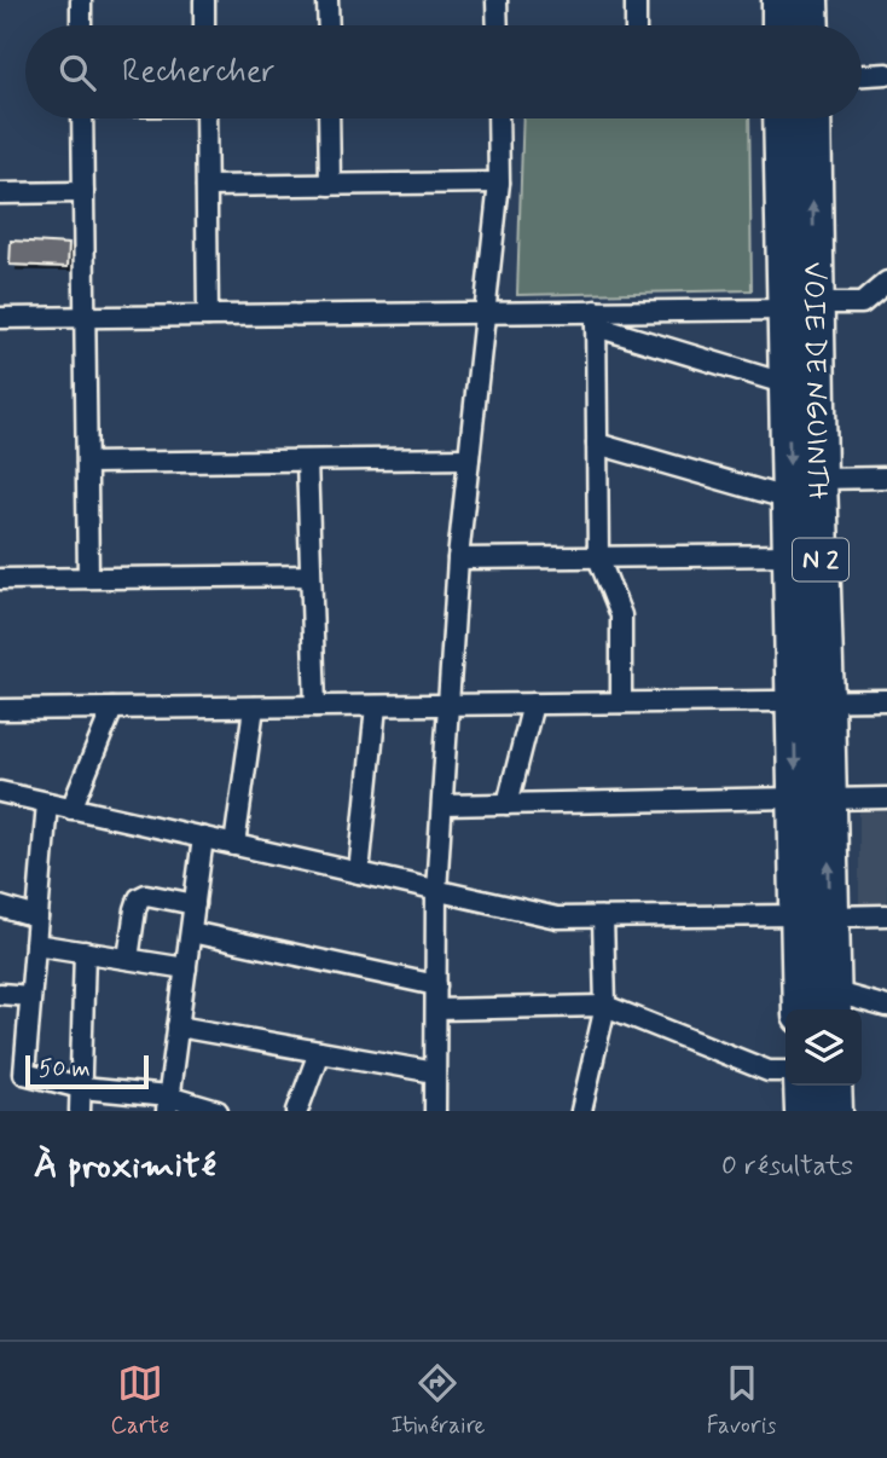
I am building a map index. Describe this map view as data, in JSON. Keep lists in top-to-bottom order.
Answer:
{
  "streets": {
    "highway": ["VOIE DE NGUINTH", "N 2"]
  },
  "scale_bar": "50 m",
  "page": {
    "search": "Rechercher",
    "scale": "50 m",
    "heading": ["À proximité", "0 résultats"],
    "nav": ["Carte", "Itinéraire", "Favoris"]
  }
}
